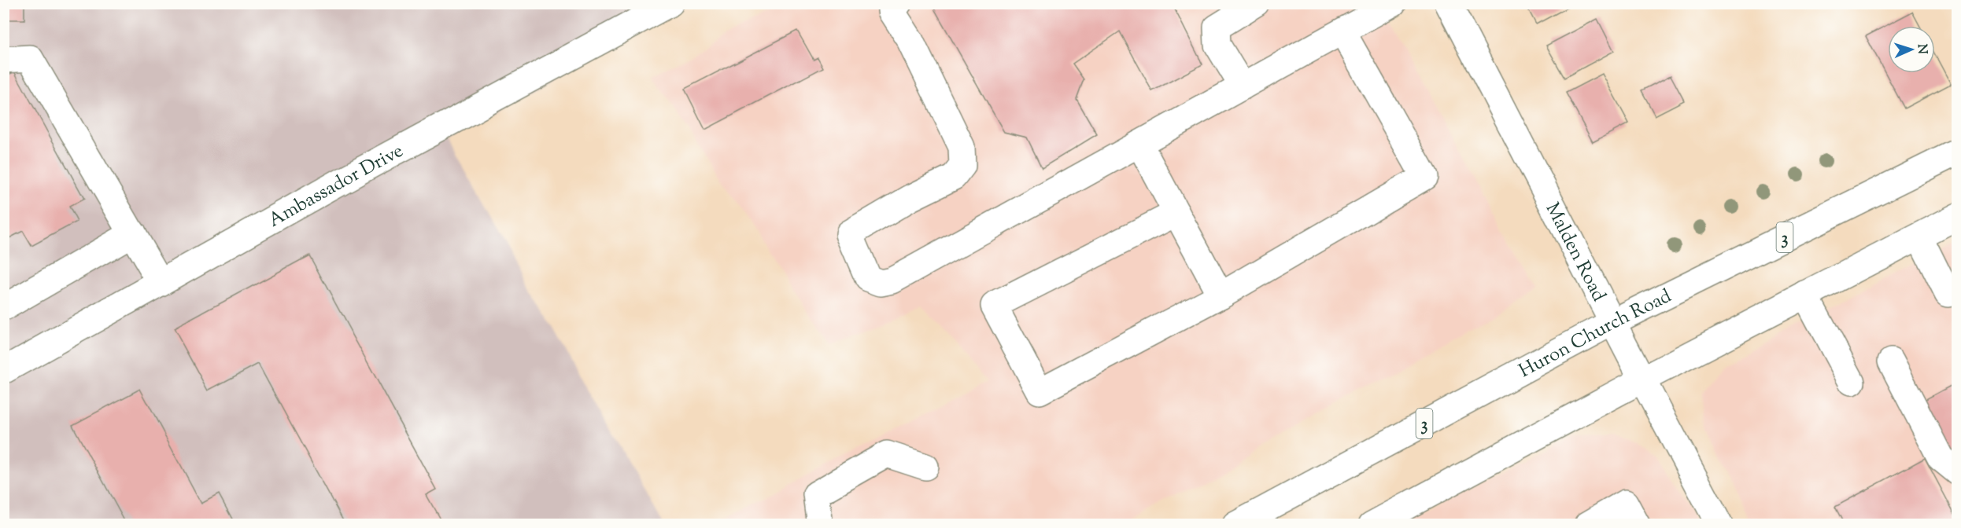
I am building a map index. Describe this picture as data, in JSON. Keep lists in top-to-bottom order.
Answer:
{
  "streets": {
    "main road": [
      "Ambassador Drive",
      "3",
      "Malden Road",
      "Huron Church Road"
    ]
  },
  "crossings": [
    ["Malden Road", "Huron Church Road"]
  ],
  "north": "right"
}
